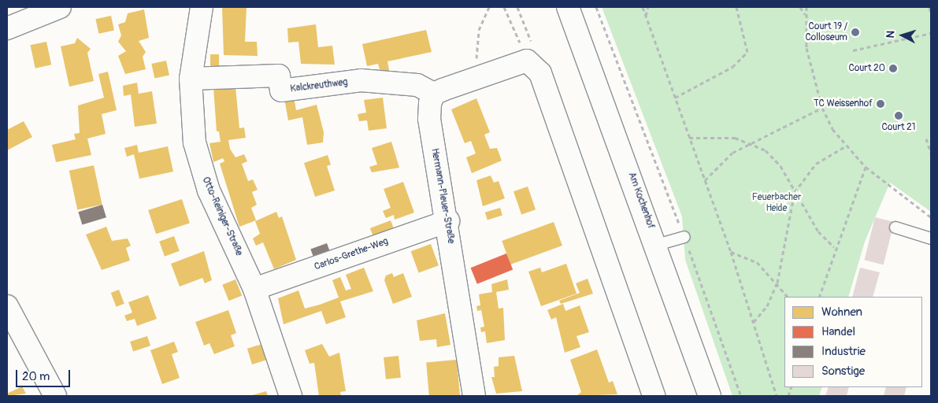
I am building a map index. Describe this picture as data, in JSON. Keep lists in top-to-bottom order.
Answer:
{
  "streets": {
    "street": [
      "Kalckreuthweg",
      "Hermann-Pleuer-Straße",
      "Am Kochenhof",
      "Otto-Reiniger-Straße",
      "Carlos-Grethe-Weg"
    ]
  },
  "crossings": [
    ["Kalckreuthweg", "Hermann-Pleuer-Straße"],
    ["Kalckreuthweg", "Otto-Reiniger-Straße"],
    ["Hermann-Pleuer-Straße", "Carlos-Grethe-Weg"],
    ["Otto-Reiniger-Straße", "Carlos-Grethe-Weg"]
  ],
  "parks": ["Feuerbacher Heide"],
  "places": [
    "Court 19 / Colloseum",
    "Court 20",
    "TC Weissenhof",
    "Court 21"
  ],
  "legend": [
    "Wohnen",
    "Handel",
    "Industrie",
    "Sonstige"
  ],
  "scale_bar": "20 m",
  "north": "left"
}
